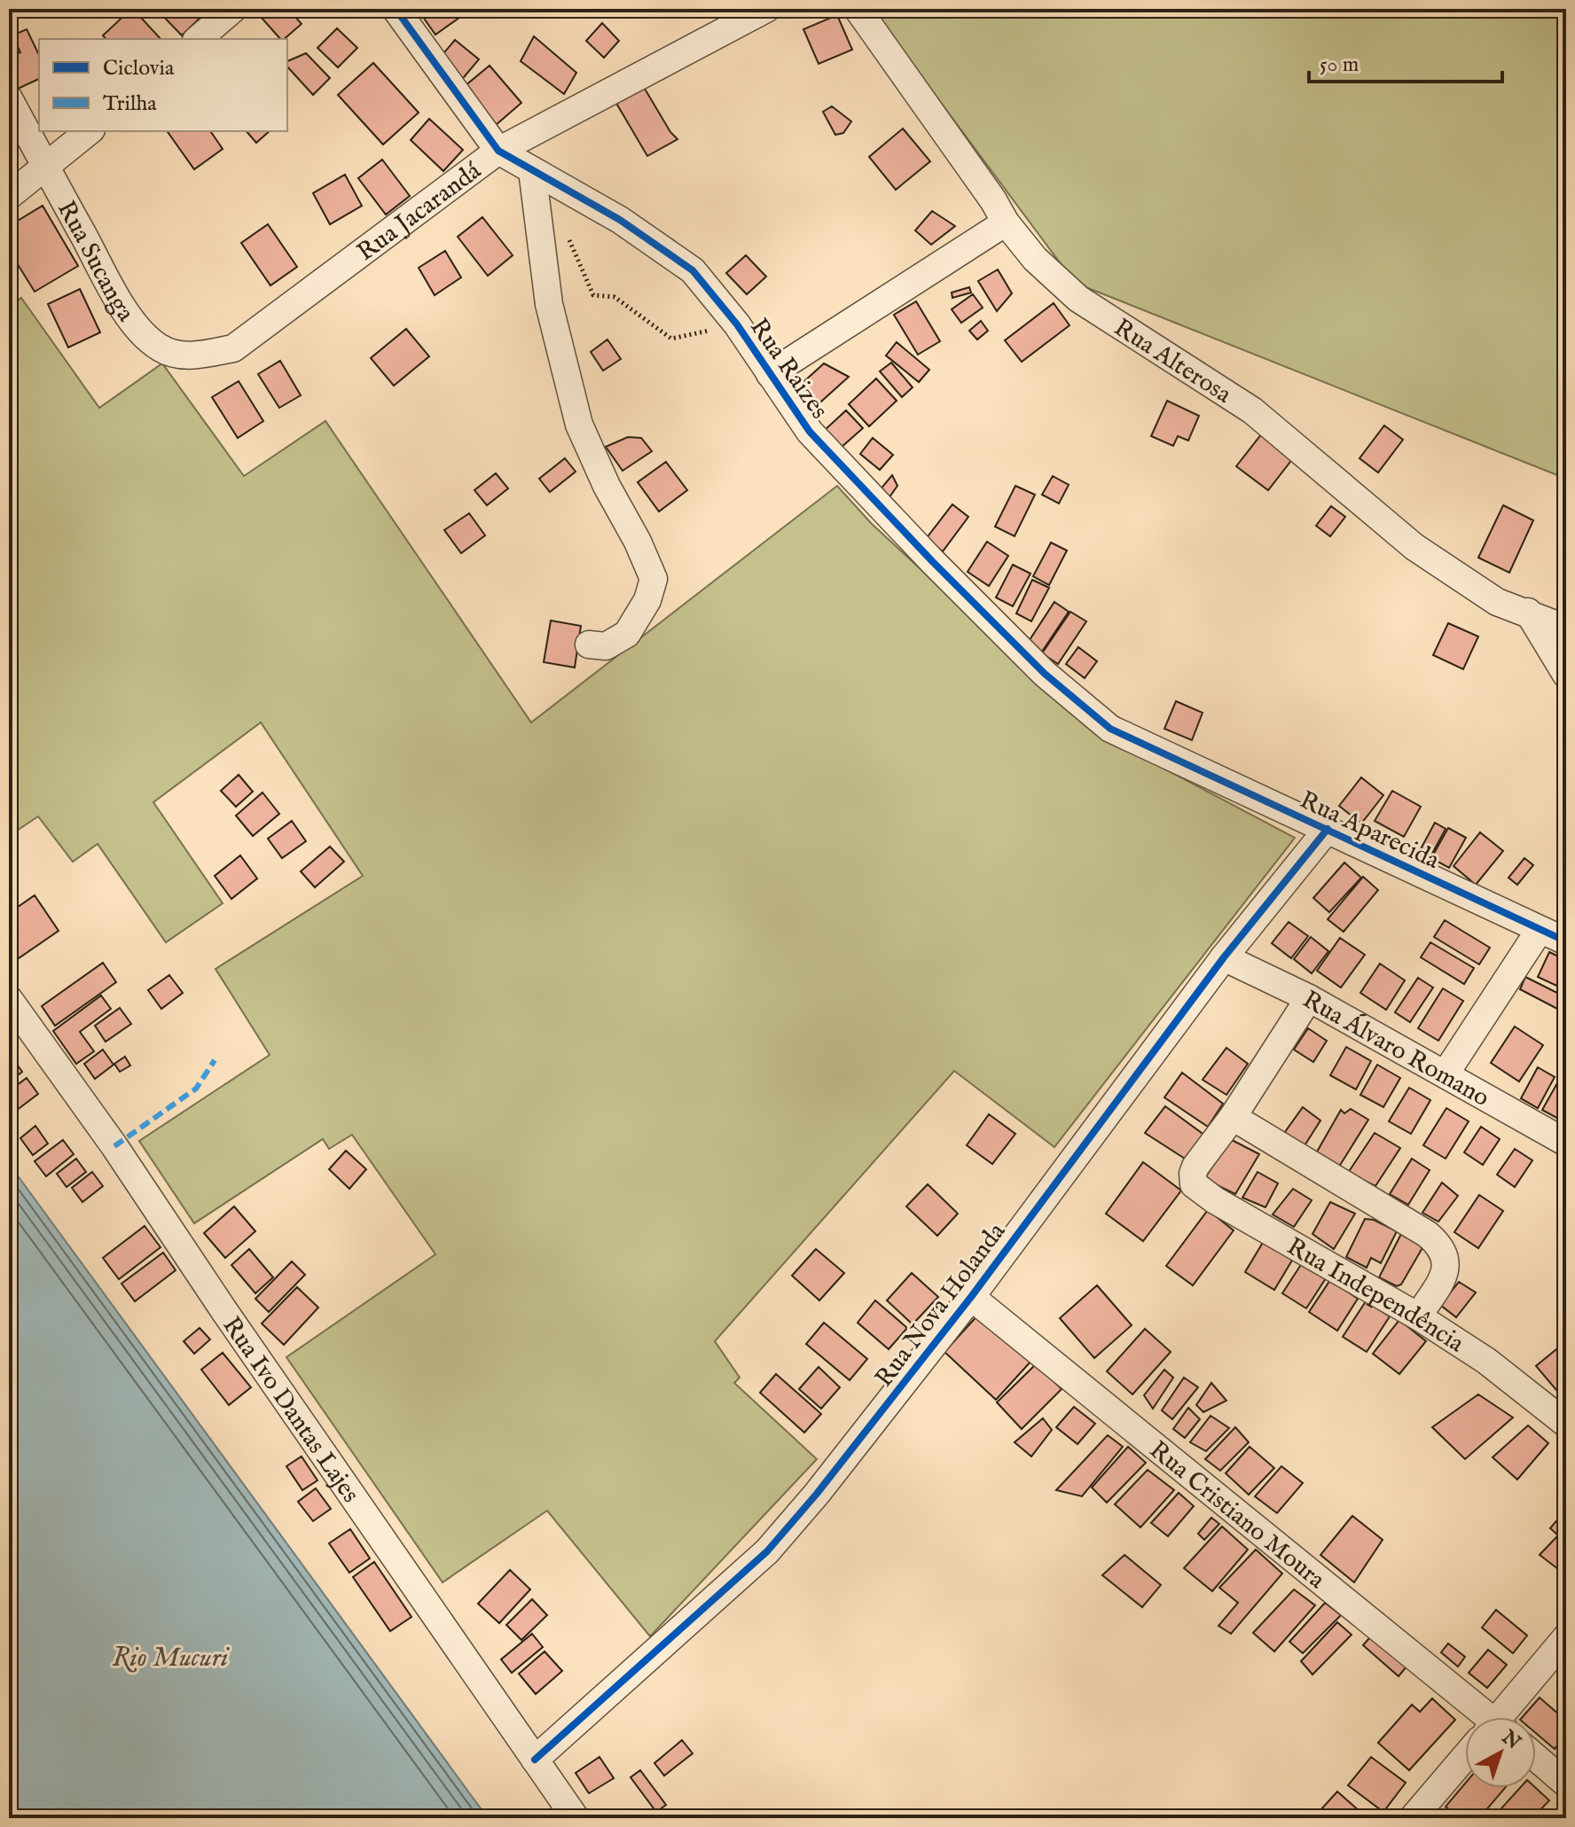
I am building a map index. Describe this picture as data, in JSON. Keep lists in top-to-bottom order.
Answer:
{
  "streets": {
    "street": [
      "Rua Jacarandá",
      "Rua Sucanga",
      "Rua Alterosa",
      "Rua Raizes",
      "Rua Aparecida",
      "Rua Álvaro Romano",
      "Rua Independência",
      "Rua Nova Holanda",
      "Rua Ivo Dantas Lajes",
      "Rua Cristiano Moura"
    ]
  },
  "crossings": [
    ["Rua Jacarandá", "Rua Sucanga"],
    ["Rua Jacarandá", "Rua Raizes"],
    ["Rua Raizes", "Rua Aparecida"],
    ["Rua Aparecida", "Rua Nova Holanda"],
    ["Rua Álvaro Romano", "Rua Nova Holanda"],
    ["Rua Nova Holanda", "Rua Ivo Dantas Lajes"],
    ["Rua Nova Holanda", "Rua Cristiano Moura"]
  ],
  "water": ["Rio Mucuri"],
  "legend": ["Ciclovia", "Trilha"],
  "scale_bar": "50 m",
  "north": "top right"
}
